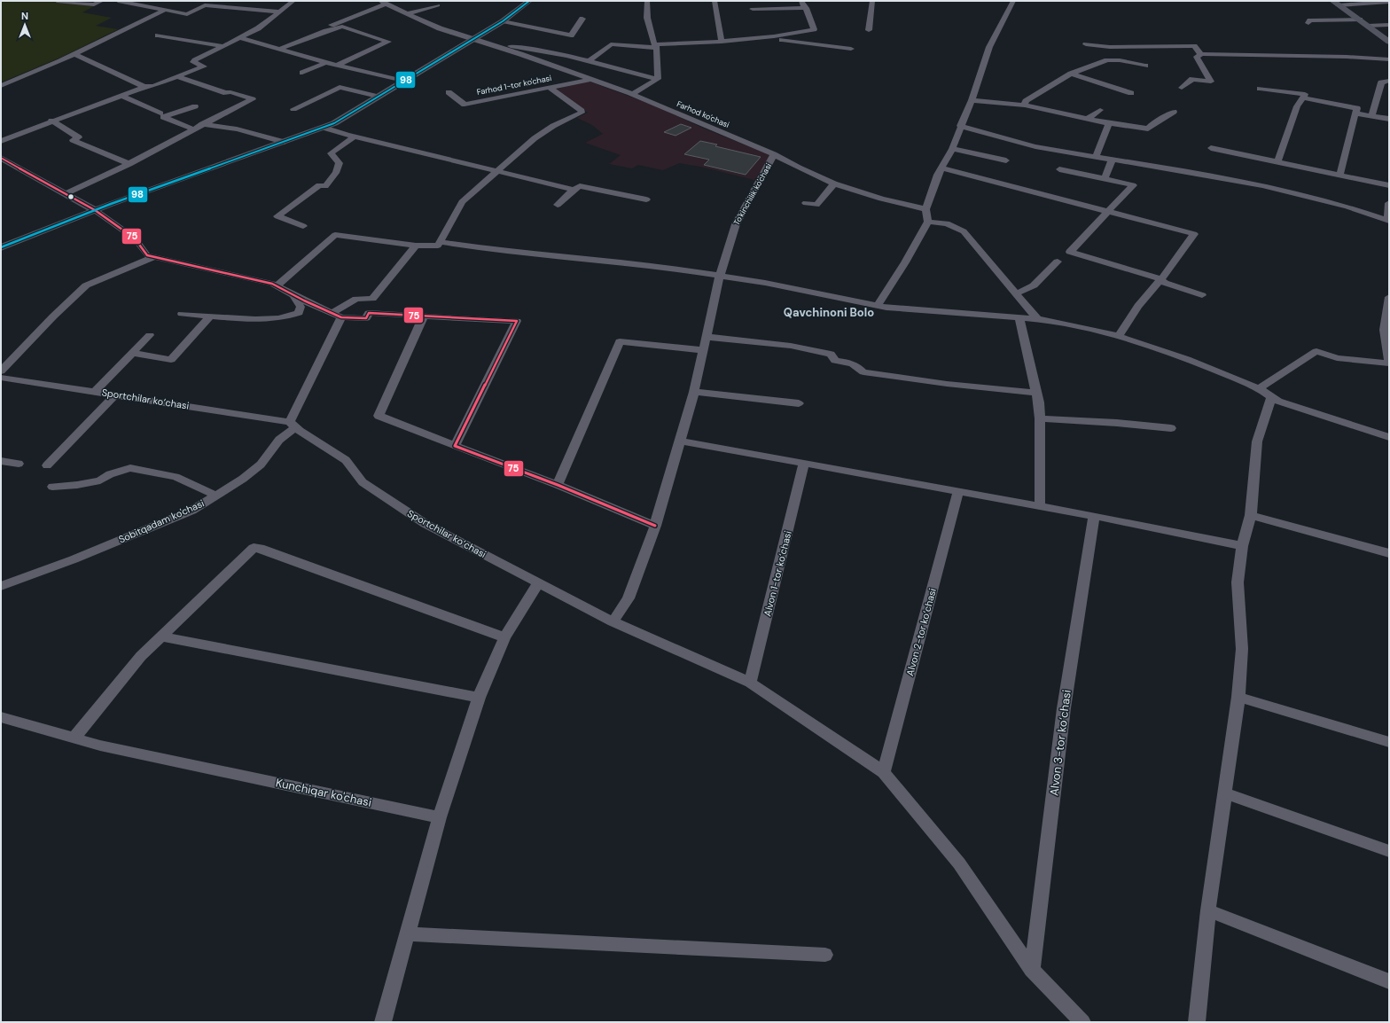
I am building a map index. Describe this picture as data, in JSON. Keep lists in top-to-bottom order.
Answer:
{
  "streets": {
    "street": [
      "Farhod 1-tor ko'chasi",
      "Farhod ko'chasi",
      "To'kinchilik ko'chasi",
      "Sportchilar ko‘chasi",
      "Sobitqadam ko'chasi",
      "Alvon 1-tor ko‘chasi",
      "Alvon 2-tor ko‘chasi",
      "Alvon 3-tor ko‘chasi",
      "Kunchiqar ko'chasi"
    ]
  },
  "crossings": [
    ["Farhod 1-tor ko'chasi", "Farhod ko'chasi"],
    ["Farhod ko'chasi", "To'kinchilik ko'chasi"],
    ["To'kinchilik ko'chasi", "Sportchilar ko‘chasi"],
    ["Sportchilar ko‘chasi", "Sobitqadam ko'chasi"],
    ["Sportchilar ko‘chasi", "Alvon 1-tor ko‘chasi"],
    ["Sportchilar ko‘chasi", "Alvon 2-tor ko‘chasi"],
    ["Sportchilar ko‘chasi", "Alvon 3-tor ko‘chasi"]
  ],
  "districts": ["Qavchinoni Bolo"],
  "lines": ["transit line 98", "transit line 75"],
  "north": "top"
}
